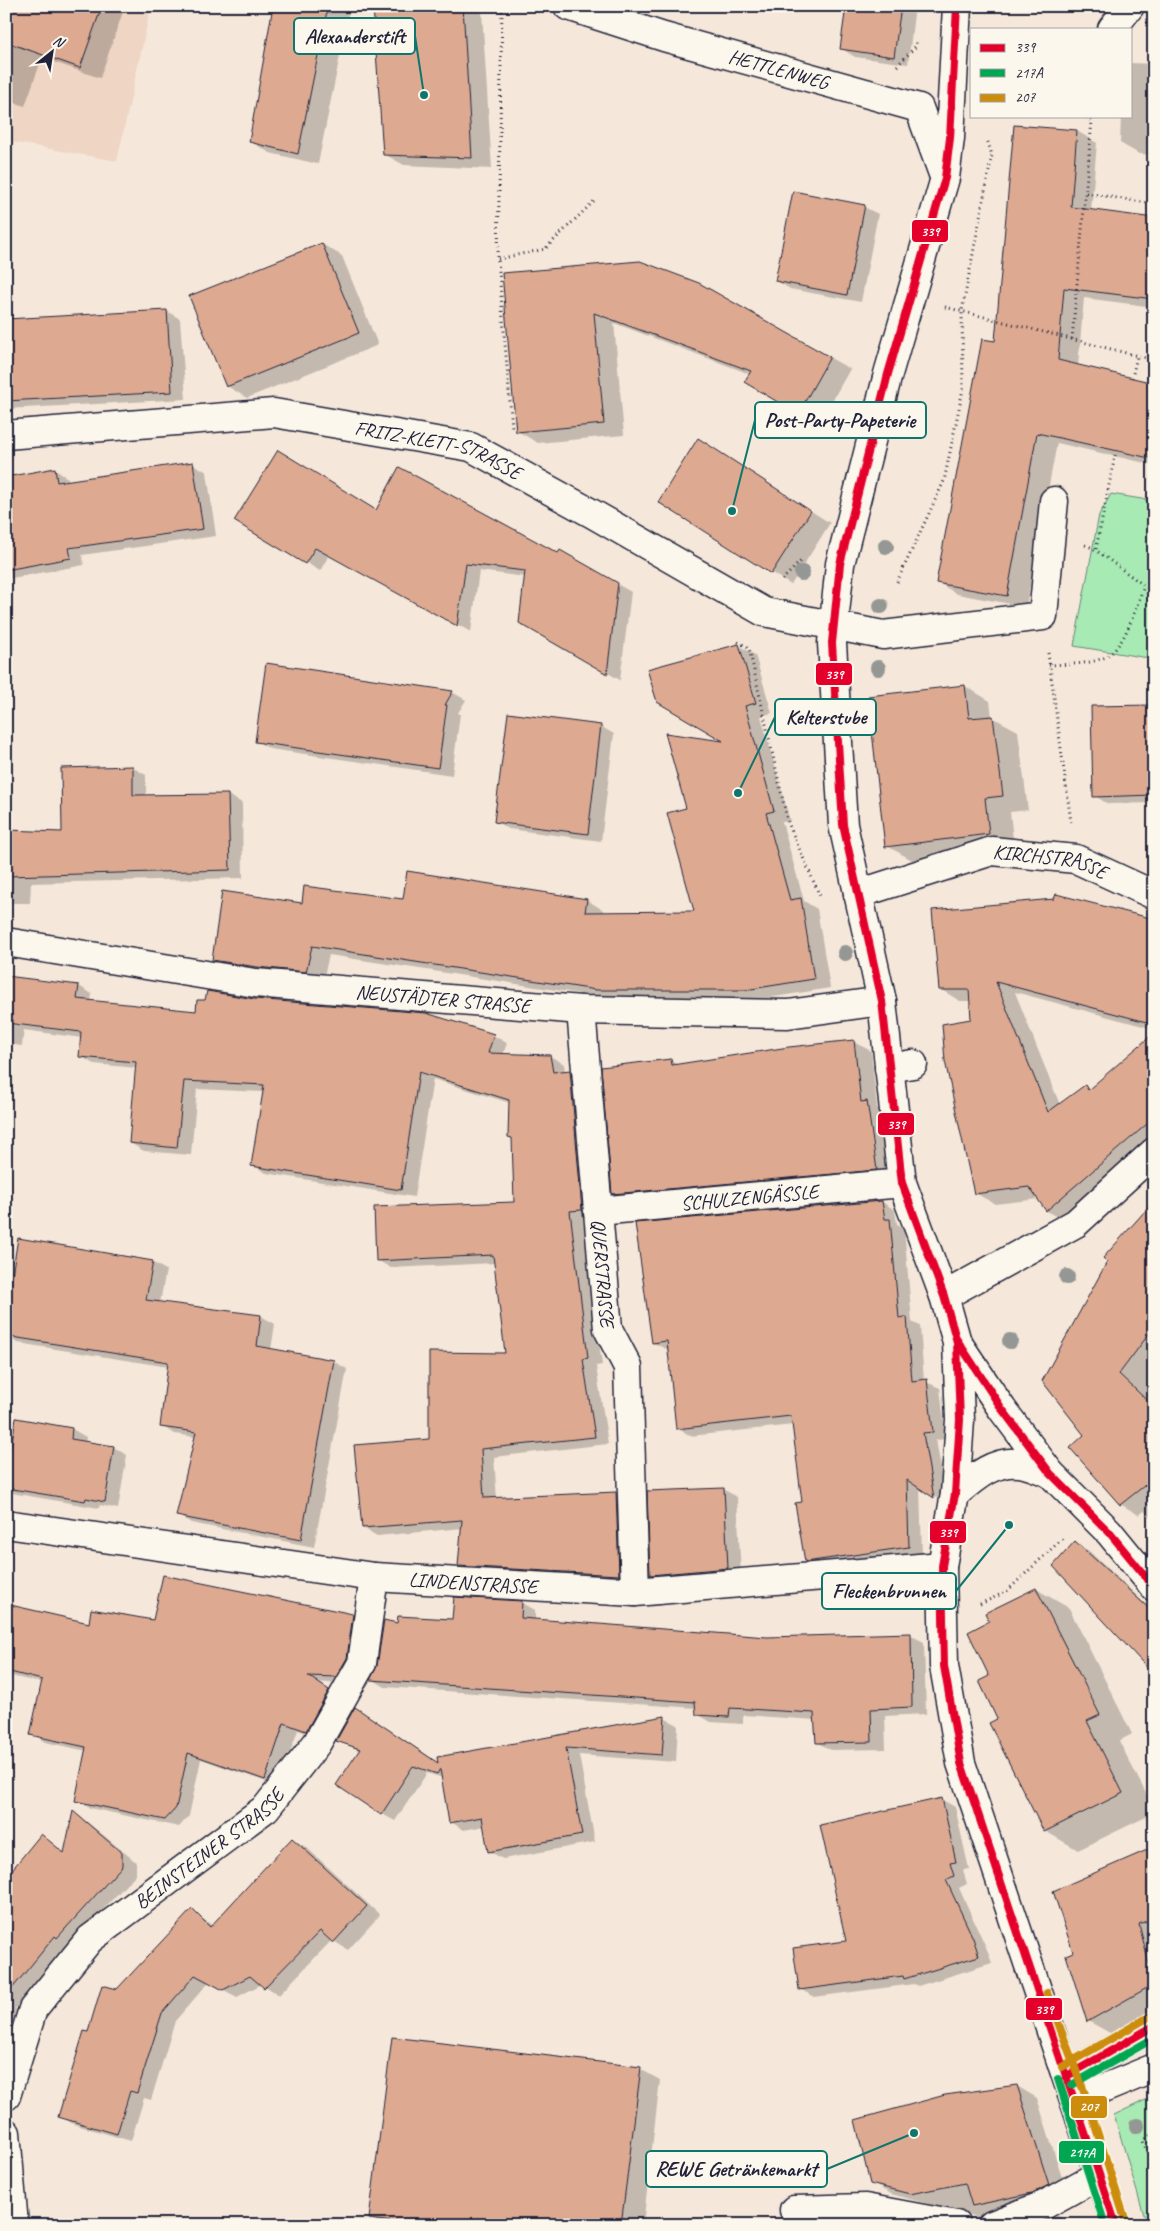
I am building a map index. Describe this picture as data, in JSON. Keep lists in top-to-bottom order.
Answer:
{
  "streets": {
    "street": [
      "HETTLENWEG",
      "FRITZ-KLETT-STRASSE",
      "KIRCHSTRASSE",
      "NEUSTÄDTER STRASSE",
      "SCHULZENGÄSSLE",
      "QUERSTRASSE",
      "LINDENSTRASSE",
      "BEINSTEINER STRASSE"
    ]
  },
  "crossings": [
    ["NEUSTÄDTER STRASSE", "QUERSTRASSE"],
    ["SCHULZENGÄSSLE", "QUERSTRASSE"],
    ["QUERSTRASSE", "LINDENSTRASSE"],
    ["LINDENSTRASSE", "BEINSTEINER STRASSE"]
  ],
  "places": [
    "Alexanderstift",
    "Post-Party-Papeterie",
    "Kelterstube",
    "Fleckenbrunnen",
    "REWE Getränkemarkt"
  ],
  "lines": ["transit line 339", "transit line 207", "transit line 217A"],
  "legend": ["339", "217A", "207"],
  "north": "top right"
}
